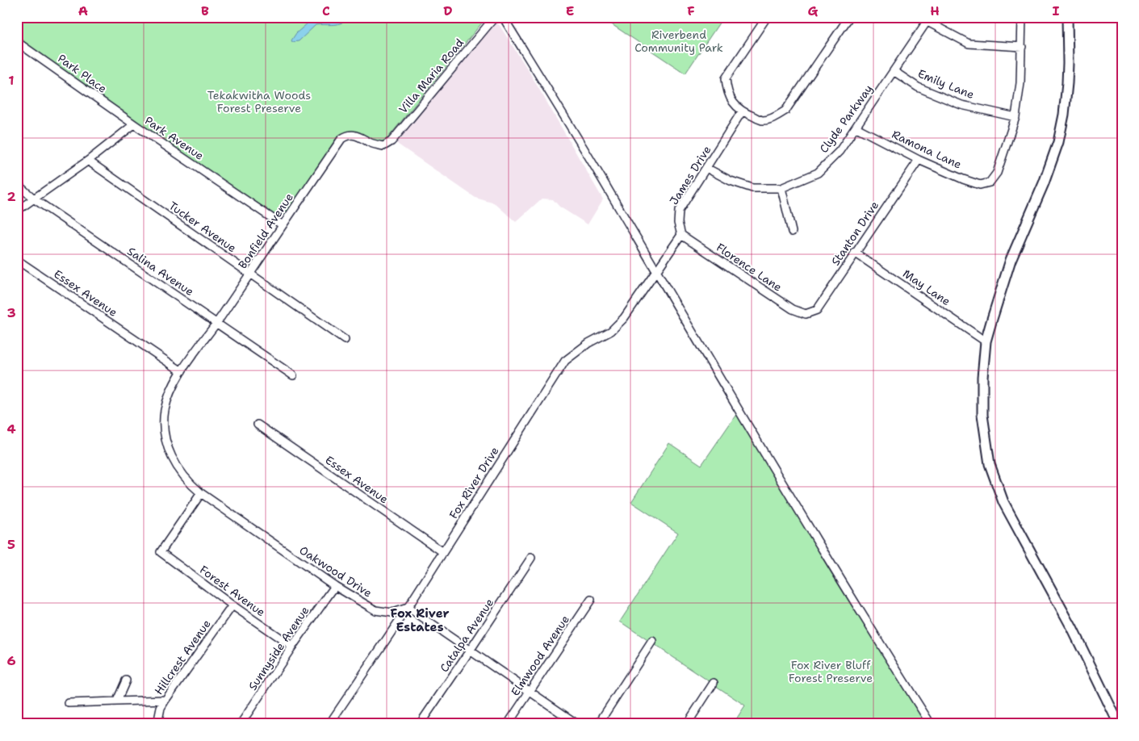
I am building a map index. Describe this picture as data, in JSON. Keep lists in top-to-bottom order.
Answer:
{
  "streets": {
    "street": [
      "Park Place",
      "Villa Maria Road",
      "Emily Lane",
      "Clyde Parkway",
      "Park Avenue",
      "Ramona Lane",
      "James Drive",
      "Tucker Avenue",
      "Bonfield Avenue",
      "Stanton Drive",
      "Florence Lane",
      "Salina Avenue",
      "May Lane",
      "Essex Avenue",
      "Fox River Drive",
      "Oakwood Drive",
      "Forest Avenue",
      "Catalpa Avenue",
      "Sunnyside Avenue",
      "Elmwood Avenue",
      "Hillcrest Avenue"
    ]
  },
  "crossings": [
    ["Park Place", "Park Avenue"],
    ["Villa Maria Road", "Bonfield Avenue"],
    ["Emily Lane", "Clyde Parkway"],
    ["Emily Lane", "Ramona Lane"],
    ["Clyde Parkway", "Ramona Lane"],
    ["Clyde Parkway", "James Drive"],
    ["Park Avenue", "Tucker Avenue"],
    ["Park Avenue", "Bonfield Avenue"],
    ["Park Avenue", "Salina Avenue"],
    ["Ramona Lane", "Stanton Drive"],
    ["James Drive", "Florence Lane"],
    ["Tucker Avenue", "Bonfield Avenue"],
    ["Bonfield Avenue", "Salina Avenue"],
    ["Bonfield Avenue", "Essex Avenue"],
    ["Bonfield Avenue", "Oakwood Drive"],
    ["Stanton Drive", "Florence Lane"],
    ["Stanton Drive", "May Lane"],
    ["Essex Avenue", "Fox River Drive"],
    ["Essex Avenue", "Oakwood Drive"],
    ["Fox River Drive", "Oakwood Drive"],
    ["Oakwood Drive", "Forest Avenue"],
    ["Oakwood Drive", "Sunnyside Avenue"],
    ["Forest Avenue", "Sunnyside Avenue"],
    ["Forest Avenue", "Hillcrest Avenue"]
  ],
  "districts": ["Fox River Estates"],
  "parks": ["Riverbend Community Park", "Tekakwitha Woods Forest Preserve", "Fox River Bluff Forest Preserve"],
  "grid": {
    "columns": [
      "A",
      "B",
      "C",
      "D",
      "E",
      "F",
      "G",
      "H",
      "I"
    ],
    "rows": [
      "1",
      "2",
      "3",
      "4",
      "5",
      "6"
    ]
  }
}
